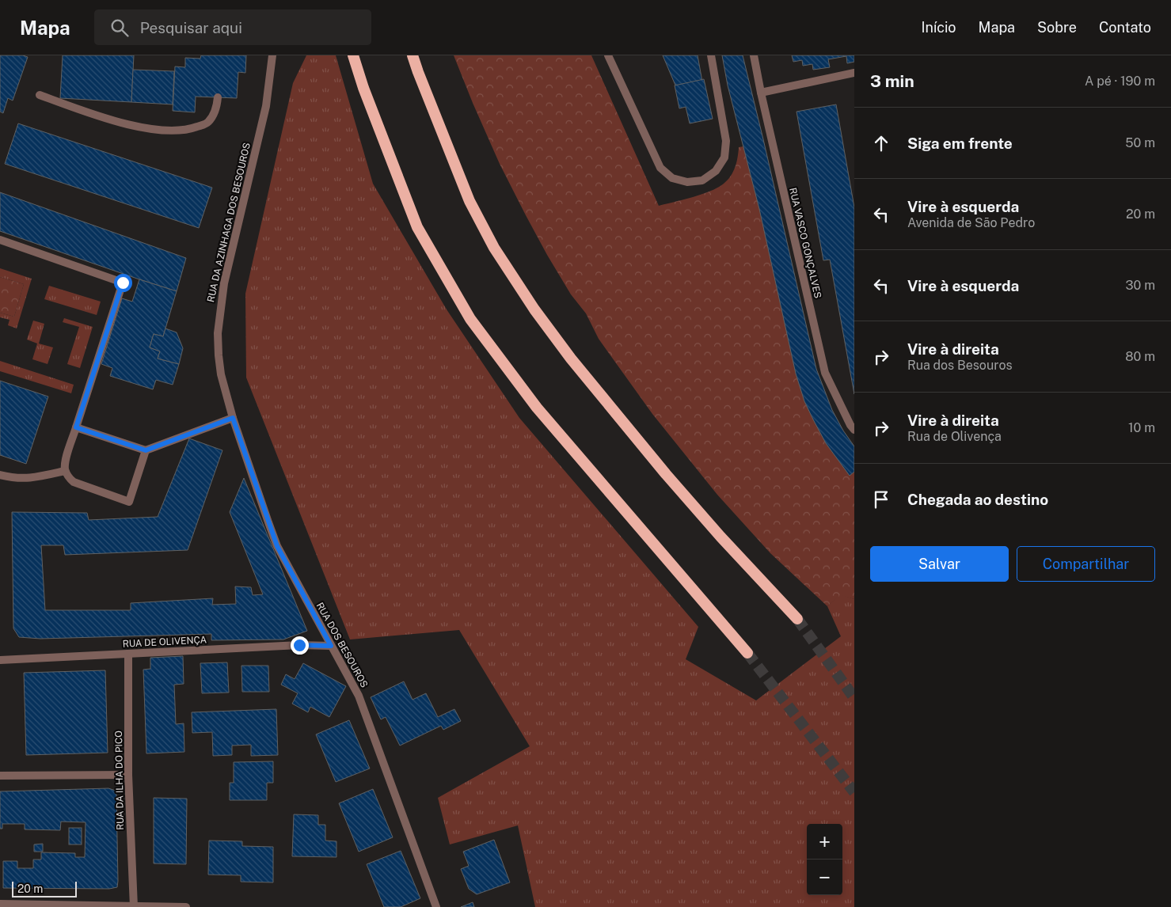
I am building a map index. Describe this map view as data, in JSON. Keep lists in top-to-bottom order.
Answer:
{
  "streets": {
    "street": [
      "RUA DA AZINHAGA DOS BESOUROS",
      "RUA VASCO GONÇALVES",
      "RUA DE OLIVENÇA",
      "RUA DOS BESOUROS",
      "RUA DA ILHA DO PICO"
    ]
  },
  "crossings": [
    ["RUA DA AZINHAGA DOS BESOUROS", "RUA DOS BESOUROS"],
    ["RUA DE OLIVENÇA", "RUA DOS BESOUROS"],
    ["RUA DE OLIVENÇA", "RUA DA ILHA DO PICO"]
  ],
  "scale_bar": "20 m",
  "page": {
    "header": "Mapa",
    "search": "Pesquisar aqui",
    "nav": [
      "Início",
      "Mapa",
      "Sobre",
      "Contato"
    ],
    "heading": ["3 min", "A pé · 190 m"],
    "list": [
      ["Siga em frente", "50 m"],
      ["Vire à esquerda", "Avenida de São Pedro", "20 m"],
      ["Vire à esquerda", "30 m"],
      ["Vire à direita", "Rua dos Besouros", "80 m"],
      ["Vire à direita", "Rua de Olivença", "10 m"],
      "Chegada ao destino"
    ],
    "buttons": ["Salvar", "Compartilhar"],
    "map_buttons": ["+", "−"],
    "scale": "20 m"
  }
}
